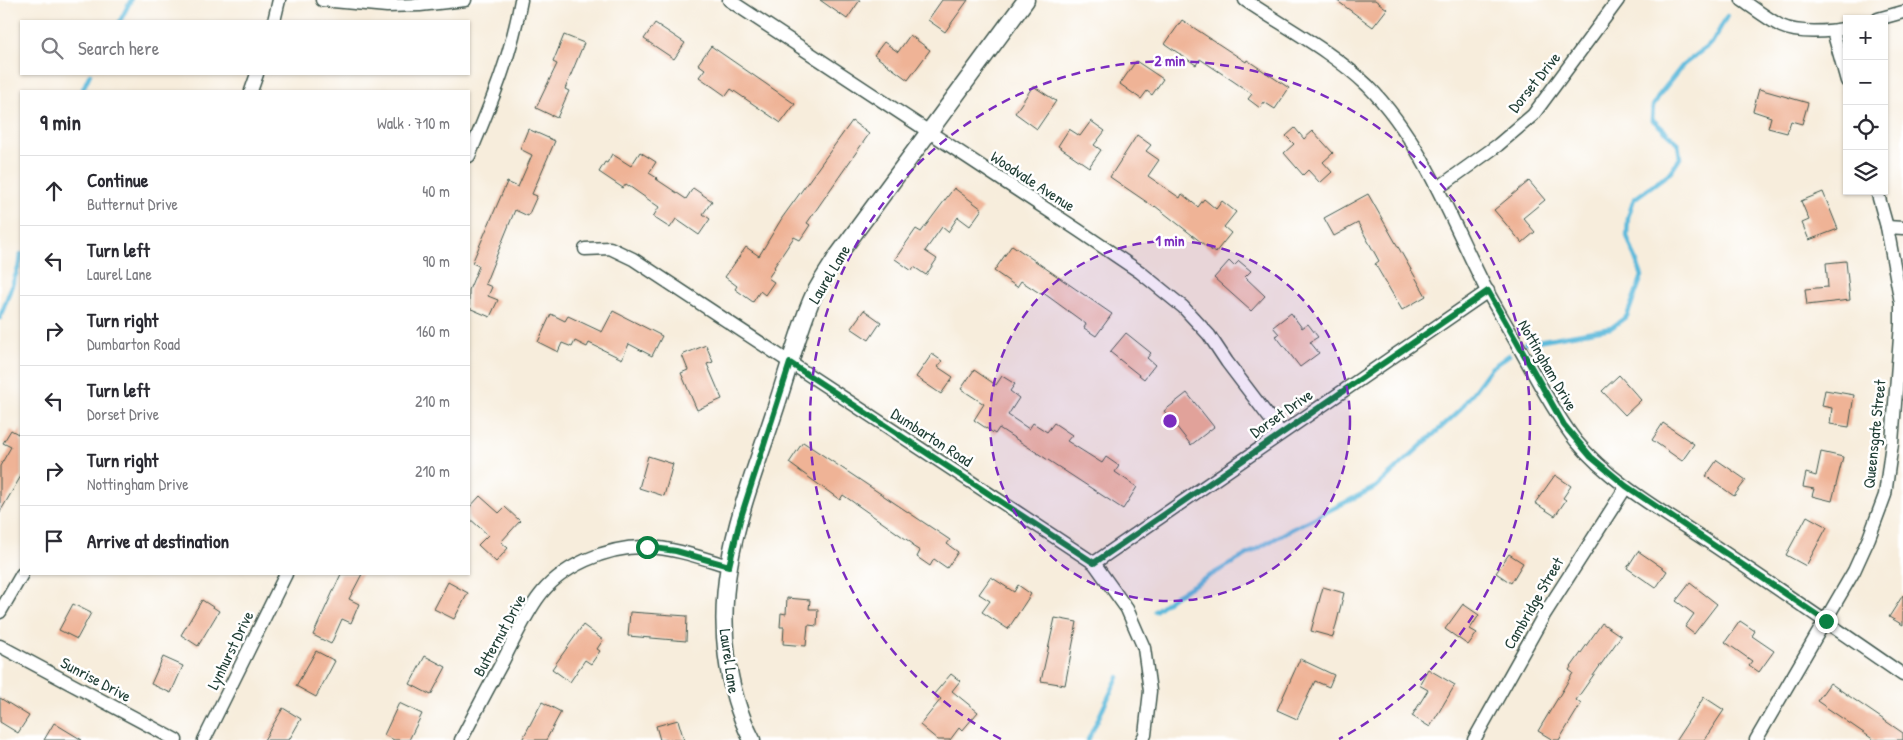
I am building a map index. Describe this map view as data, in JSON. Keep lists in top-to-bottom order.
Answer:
{
  "streets": {
    "street": [
      "Dorset Drive",
      "Woodvale Avenue",
      "Laurel Lane",
      "Nottingham Drive",
      "Queensgate Street",
      "Dumbarton Road",
      "Cambridge Street",
      "Butternut Drive",
      "Lynhurst Drive",
      "Sunrise Drive"
    ]
  },
  "crossings": [
    ["Dorset Drive", "Woodvale Avenue"],
    ["Dorset Drive", "Nottingham Drive"],
    ["Dorset Drive", "Dumbarton Road"],
    ["Woodvale Avenue", "Laurel Lane"],
    ["Laurel Lane", "Dumbarton Road"],
    ["Laurel Lane", "Butternut Drive"],
    ["Nottingham Drive", "Queensgate Street"],
    ["Nottingham Drive", "Cambridge Street"]
  ],
  "page": {
    "map_buttons": ["+", "−"],
    "search": "Search here",
    "heading": ["9 min", "Walk · 710 m"],
    "list": [
      ["Continue", "Butternut Drive", "40 m"],
      ["Turn left", "Laurel Lane", "90 m"],
      ["Turn right", "Dumbarton Road", "160 m"],
      ["Turn left", "Dorset Drive", "210 m"],
      ["Turn right", "Nottingham Drive", "210 m"],
      "Arrive at destination"
    ]
  },
  "rings": ["2 min", "1 min"]
}
